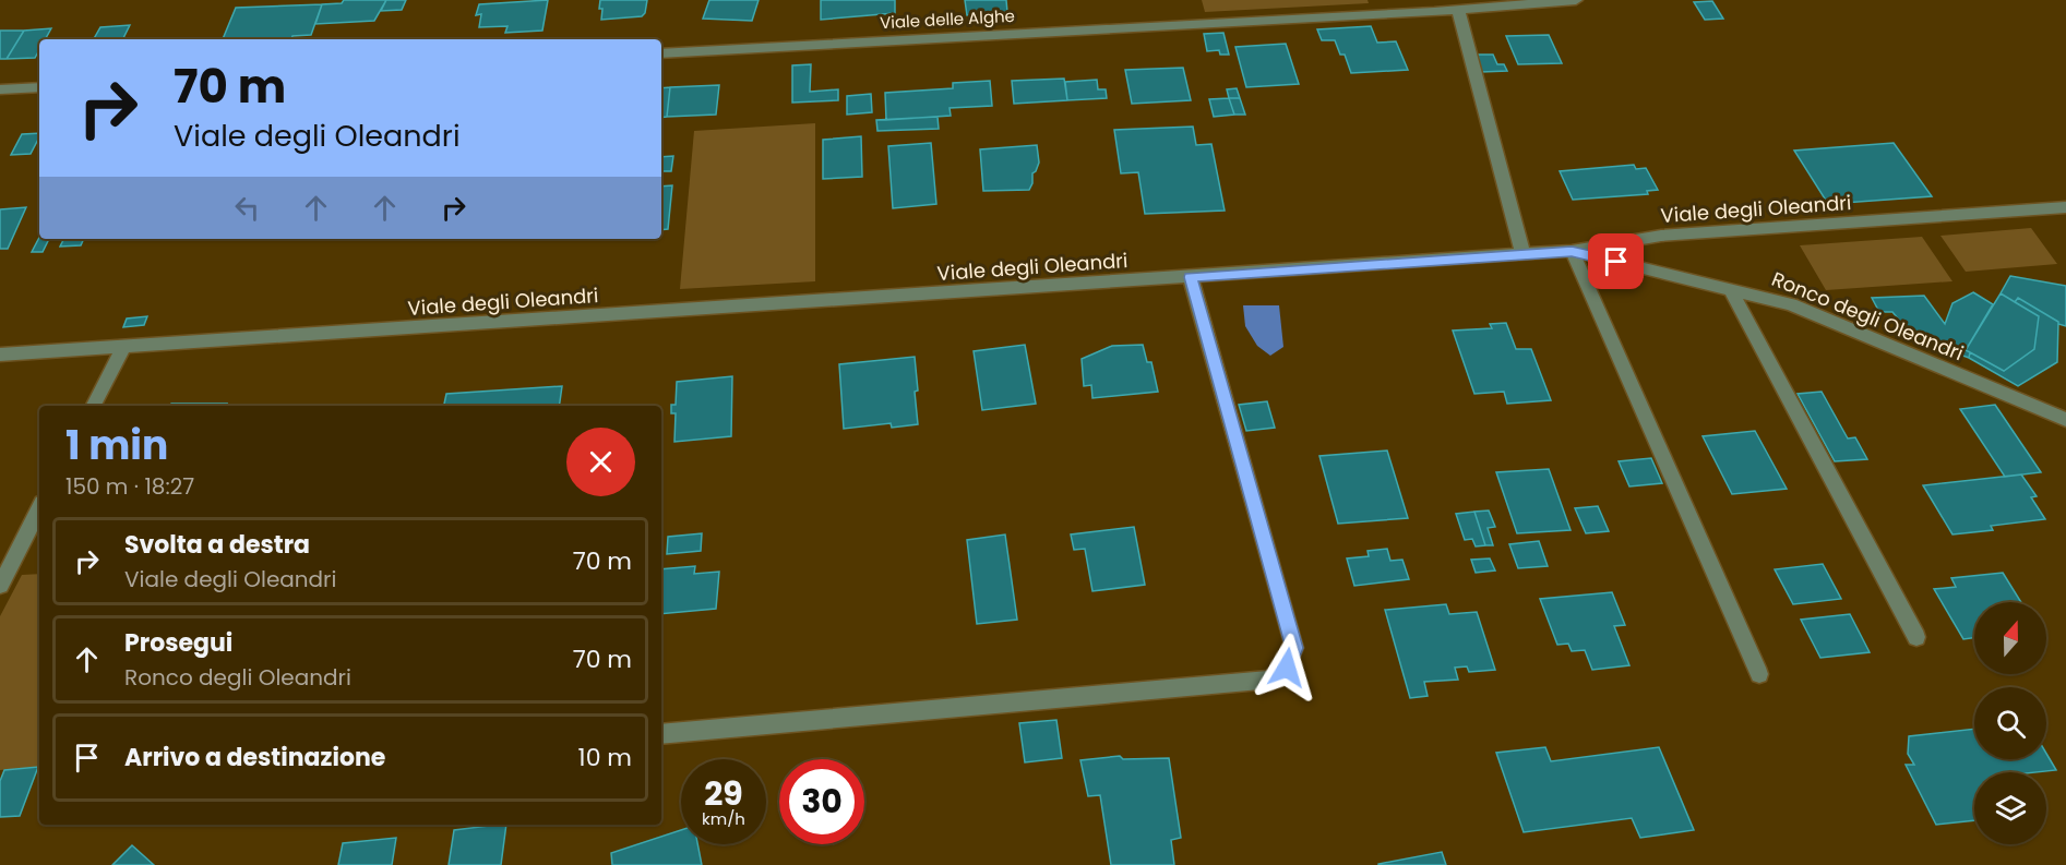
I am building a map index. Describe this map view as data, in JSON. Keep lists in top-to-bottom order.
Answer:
{
  "streets": {
    "street": ["Viale delle Alghe", "Viale degli Oleandri", "Ronco degli Oleandri"]
  },
  "crossings": [
    ["Viale degli Oleandri", "Ronco degli Oleandri"]
  ],
  "north": "top",
  "page": {
    "turn": ["70 m", "Viale degli Oleandri"],
    "heading": ["1 min", "150 m · 18:27"],
    "list": [
      {
        "name": "Svolta a destra",
        "note": "Viale degli Oleandri",
        "value": "70 m"
      },
      {
        "name": "Prosegui",
        "note": "Ronco degli Oleandri",
        "value": "70 m"
      },
      {
        "name": "Arrivo a destinazione",
        "value": "10 m"
      }
    ],
    "speed": "29 km/h",
    "limit": "30"
  }
}
